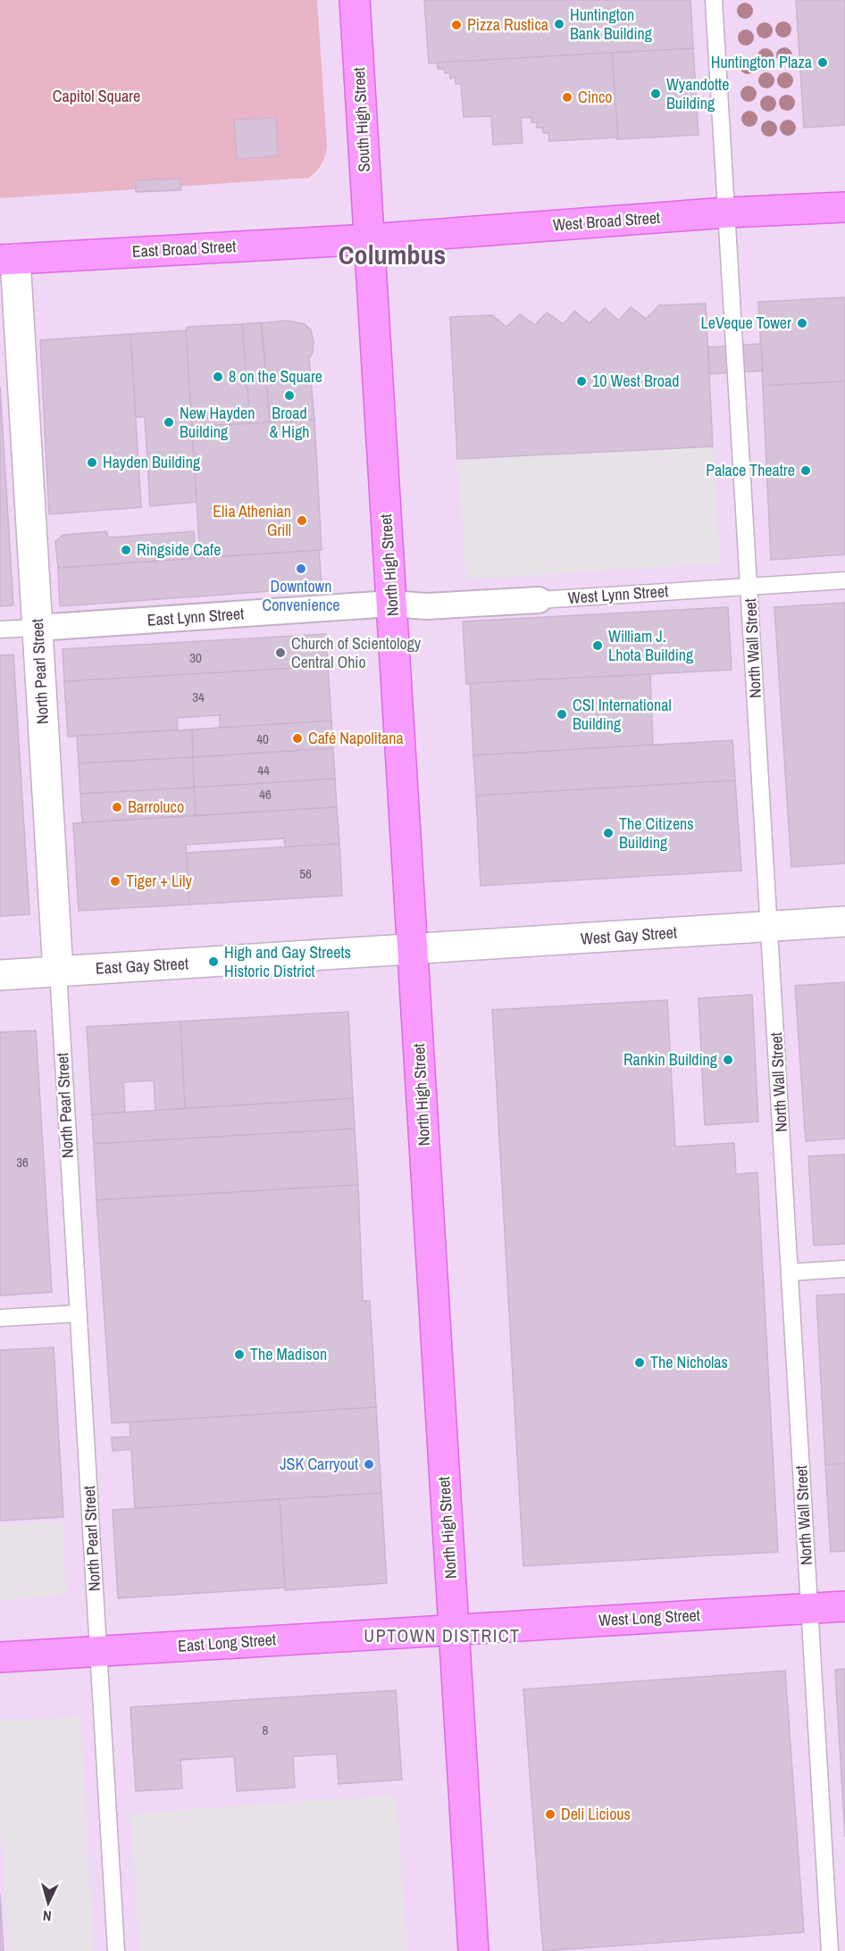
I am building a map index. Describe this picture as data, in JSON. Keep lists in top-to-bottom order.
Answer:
{
  "streets": {
    "main road": [
      "South High Street",
      "West Broad Street",
      "East Broad Street",
      "North High Street",
      "West Long Street",
      "East Long Street"
    ],
    "street": [
      "West Lynn Street",
      "East Lynn Street",
      "North Pearl Street",
      "West Gay Street",
      "East Gay Street"
    ],
    "lane": ["North Wall Street"]
  },
  "crossings": [
    ["South High Street", "West Broad Street"],
    ["South High Street", "East Broad Street"],
    ["South High Street", "North High Street"],
    ["West Broad Street", "East Broad Street"],
    ["West Broad Street", "North High Street"],
    ["West Broad Street", "North Wall Street"],
    ["East Broad Street", "North High Street"],
    ["East Broad Street", "North Pearl Street"],
    ["North High Street", "West Lynn Street"],
    ["North High Street", "East Lynn Street"],
    ["North High Street", "West Gay Street"],
    ["North High Street", "East Gay Street"],
    ["North High Street", "West Long Street"],
    ["North High Street", "East Long Street"],
    ["West Lynn Street", "East Lynn Street"],
    ["West Lynn Street", "North Wall Street"],
    ["East Lynn Street", "North Pearl Street"],
    ["North Wall Street", "West Gay Street"],
    ["North Wall Street", "West Long Street"],
    ["North Pearl Street", "East Gay Street"],
    ["North Pearl Street", "East Long Street"],
    ["West Gay Street", "East Gay Street"],
    ["West Long Street", "East Long Street"]
  ],
  "districts": ["Columbus", "UPTOWN DISTRICT"],
  "parks": ["Capitol Square"],
  "places": [
    "Huntington Bank Building",
    "Pizza Rustica",
    "Huntington Plaza",
    "Wyandotte Building",
    "Cinco",
    "LeVeque Tower",
    "8 on the Square",
    "10 West Broad",
    "Broad & High",
    "New Hayden Building",
    "Hayden Building",
    "Palace Theatre",
    "Elia Athenian Grill",
    "Ringside Cafe",
    "Downtown Convenience",
    "William J. Lhota Building",
    "Church of Scientology Central Ohio",
    "CSI International Building",
    "Café Napolitana",
    "Barroluco",
    "The Citizens Building",
    "Tiger + Lily",
    "High and Gay Streets Historic District",
    "Rankin Building",
    "The Madison",
    "The Nicholas",
    "JSK Carryout",
    "Deli Licious"
  ],
  "house_numbers": [
    "30",
    "34",
    "40",
    "44",
    "46",
    "56",
    "36",
    "8"
  ],
  "north": "bottom"
}
